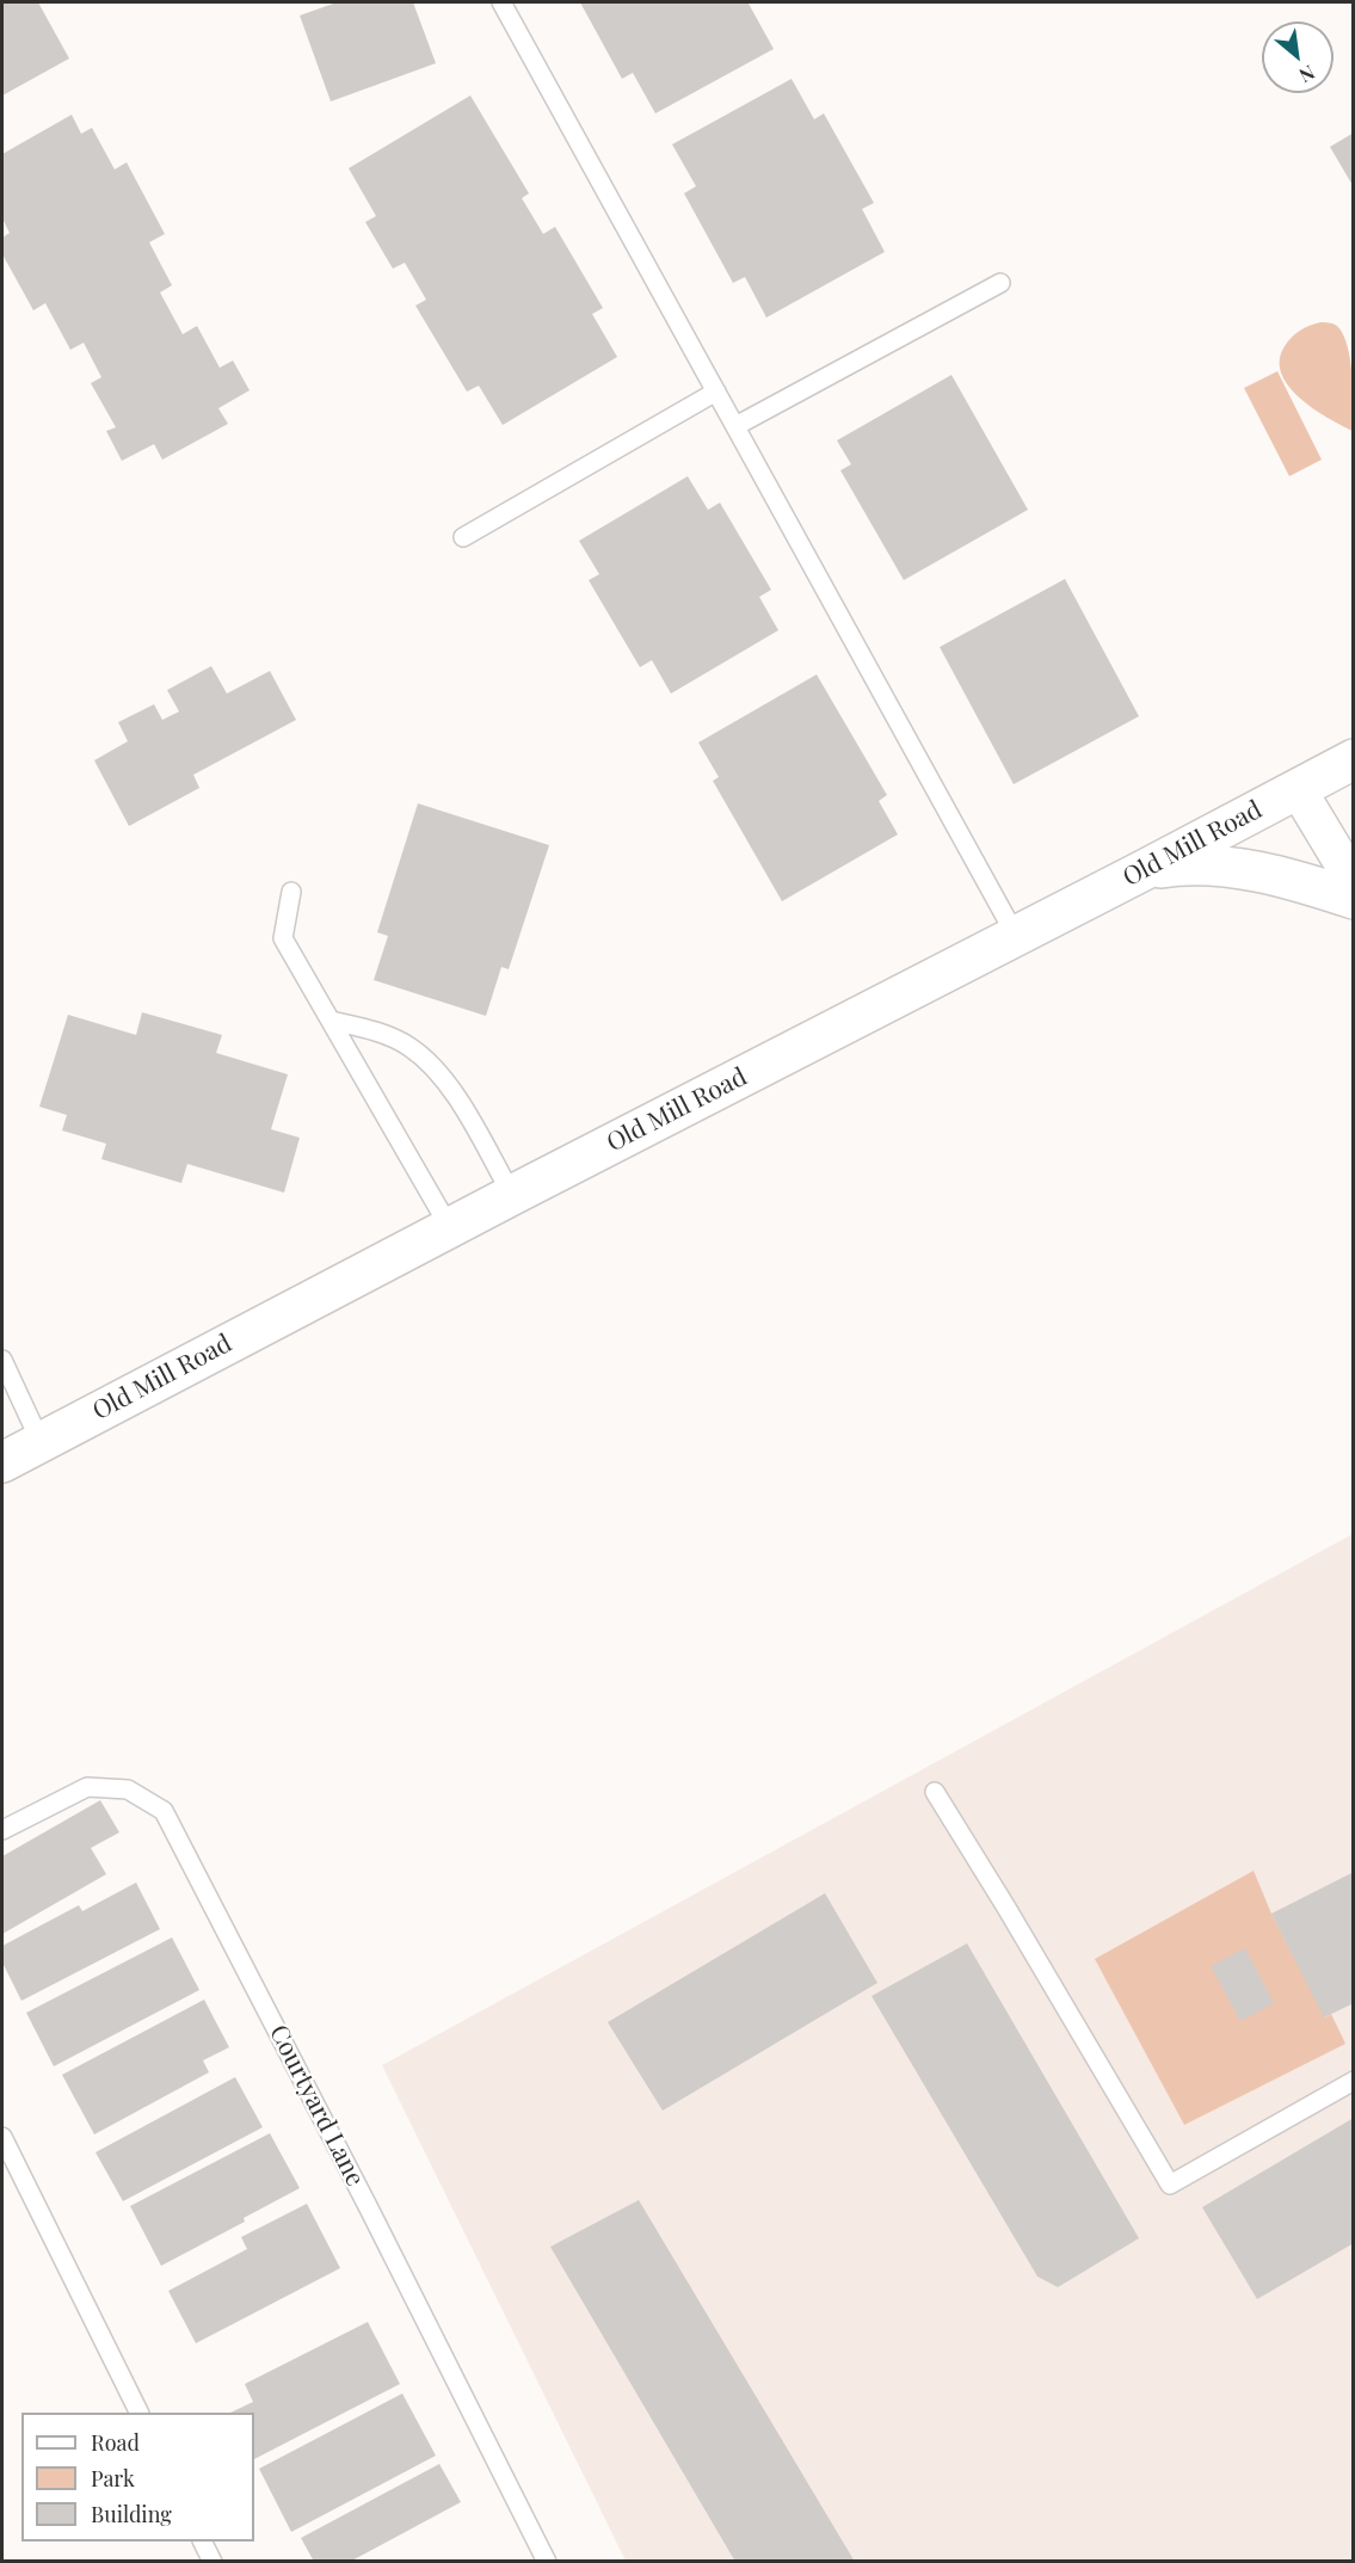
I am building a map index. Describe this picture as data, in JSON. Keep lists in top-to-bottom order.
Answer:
{
  "streets": {
    "street": ["Old Mill Road"],
    "lane": ["Courtyard Lane"]
  },
  "legend": ["Road", "Park", "Building"],
  "north": "bottom right"
}
